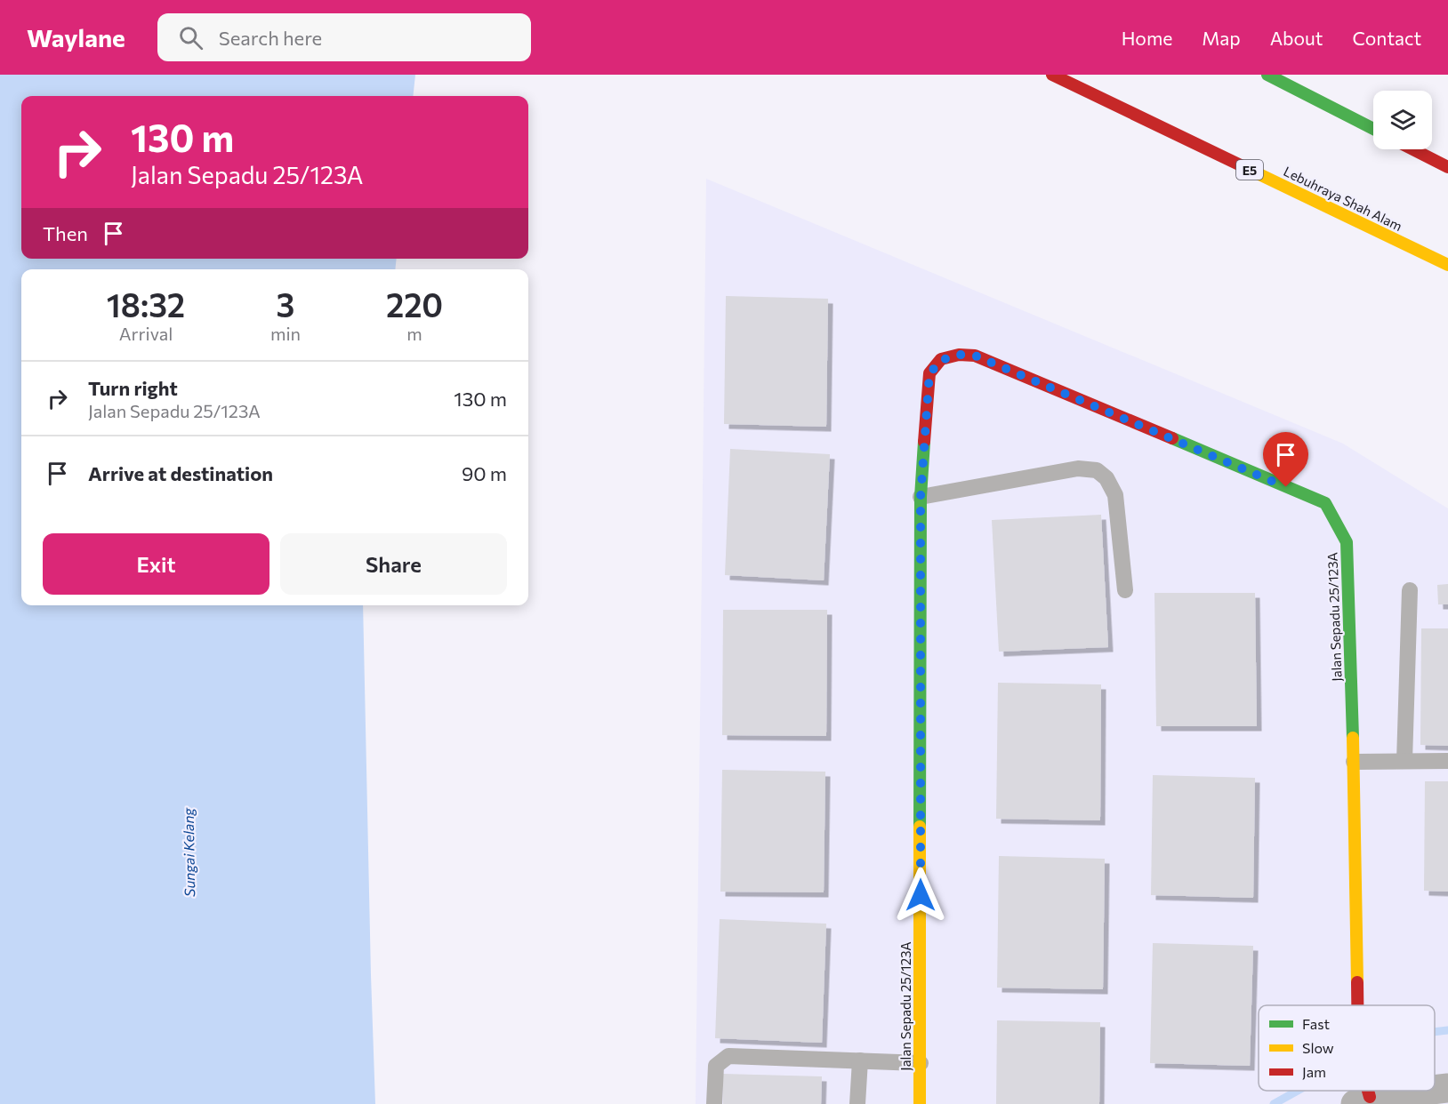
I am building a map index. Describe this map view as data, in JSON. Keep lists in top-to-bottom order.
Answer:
{
  "streets": {
    "main road": ["E5", "Lebuhraya Shah Alam", "Jalan Sepadu 25/123A"]
  },
  "water": ["Sungai Kelang"],
  "legend": ["Fast", "Slow", "Jam"],
  "page": {
    "header": "Waylane",
    "search": "Search here",
    "nav": [
      "Home",
      "Map",
      "About",
      "Contact"
    ],
    "turn": ["130 m", "Jalan Sepadu 25/123A"],
    "then": "Then",
    "eta": [
      "18:32",
      "Arrival",
      "3",
      "min",
      "220",
      "m"
    ],
    "list": [
      {
        "name": "Turn right",
        "note": "Jalan Sepadu 25/123A",
        "value": "130 m"
      },
      {
        "name": "Arrive at destination",
        "value": "90 m"
      }
    ],
    "buttons": ["Exit", "Share"]
  }
}
